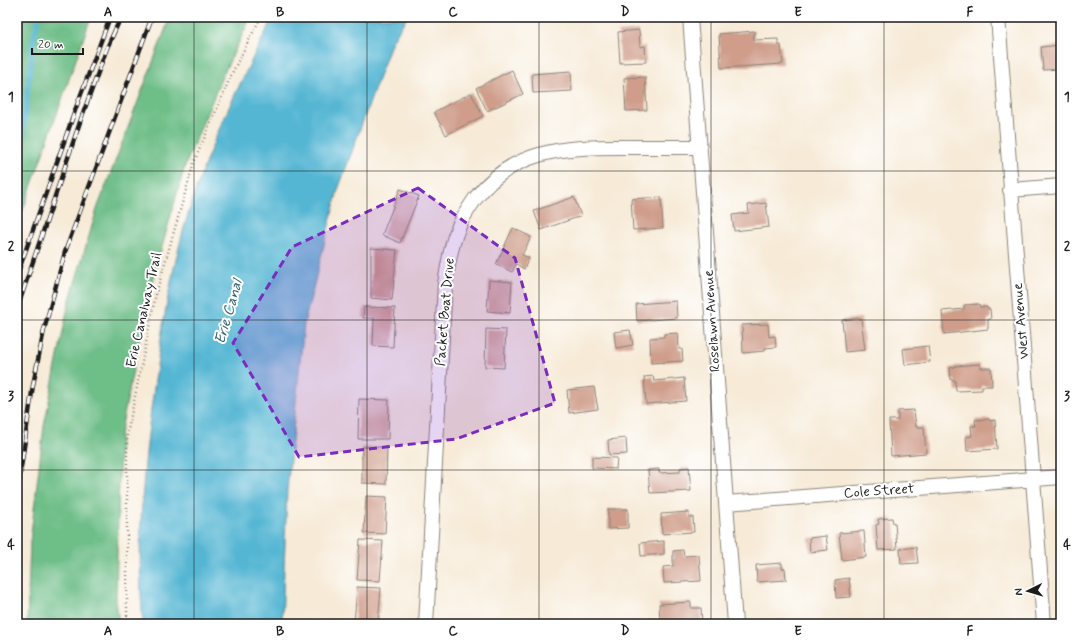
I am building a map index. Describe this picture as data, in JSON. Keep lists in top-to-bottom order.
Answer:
{
  "streets": {
    "street": [
      "Packet Boat Drive",
      "Roselawn Avenue",
      "West Avenue",
      "Cole Street"
    ],
    "path": ["Erie Canalway Trail"]
  },
  "crossings": [
    ["Packet Boat Drive", "Roselawn Avenue"],
    ["Roselawn Avenue", "Cole Street"],
    ["West Avenue", "Cole Street"]
  ],
  "water": ["Erie Canal"],
  "scale_bar": "20 m",
  "north": "left",
  "grid": {
    "columns": [
      "A",
      "B",
      "C",
      "D",
      "E",
      "F"
    ],
    "rows": [
      "1",
      "2",
      "3",
      "4"
    ]
  }
}
